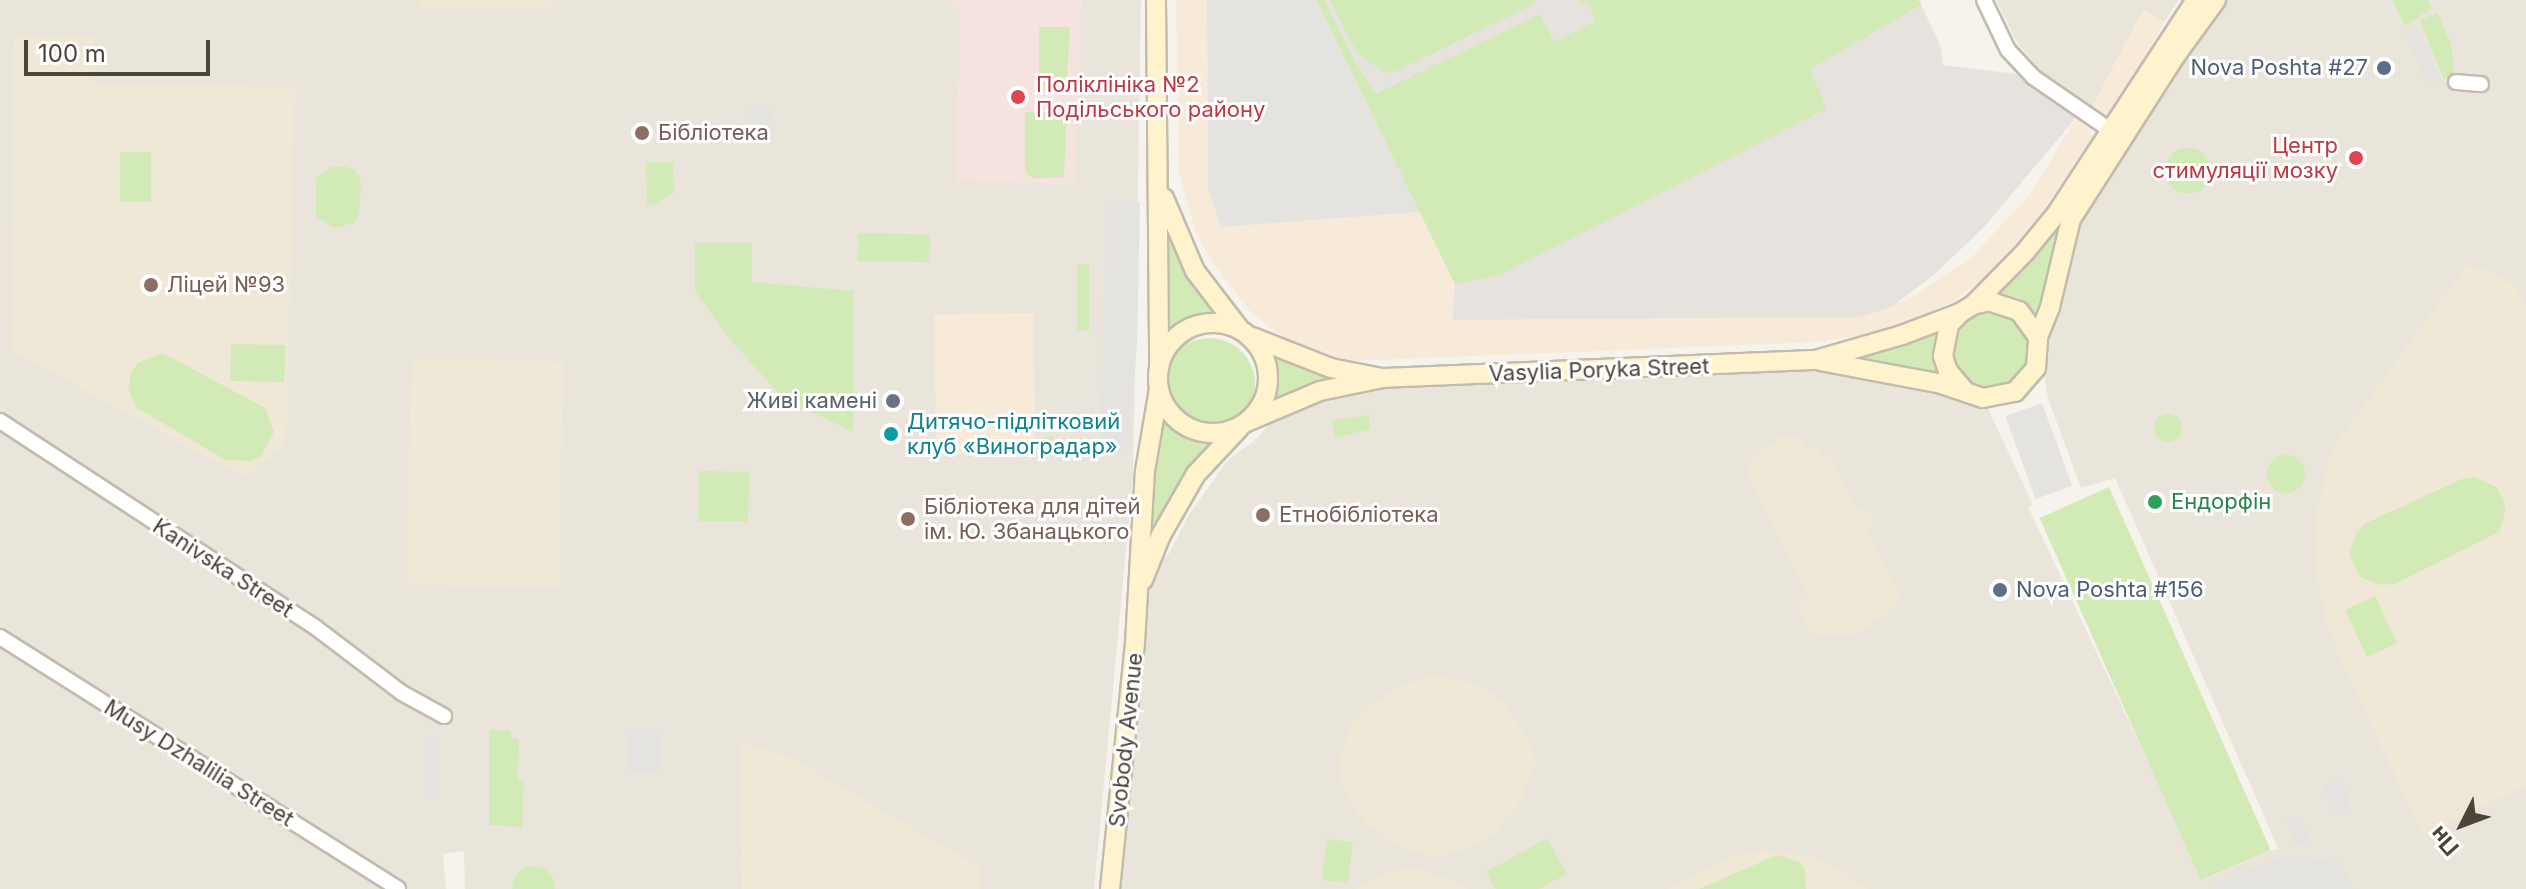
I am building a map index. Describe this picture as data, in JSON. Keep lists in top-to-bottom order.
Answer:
{
  "streets": {
    "street": [
      "Vasylia Poryka Street",
      "Kanivska Street",
      "Svobody Avenue",
      "Musy Dzhalilia Street"
    ]
  },
  "crossings": [
    ["Vasylia Poryka Street", "Svobody Avenue"]
  ],
  "places": [
    "Nova Poshta #27",
    "Поліклініка №2 Подільського району",
    "Бібліотека",
    "Центр стимуляції мозку",
    "Ліцей №93",
    "Живі камені",
    "Дитячо-підлітковий клуб «Виноградар»",
    "Ендорфін",
    "Етнобібліотека",
    "Бібліотека для дітей ім. Ю. Збанацького",
    "Nova Poshta #156"
  ],
  "scale_bar": "100 m",
  "north": "bottom left"
}
